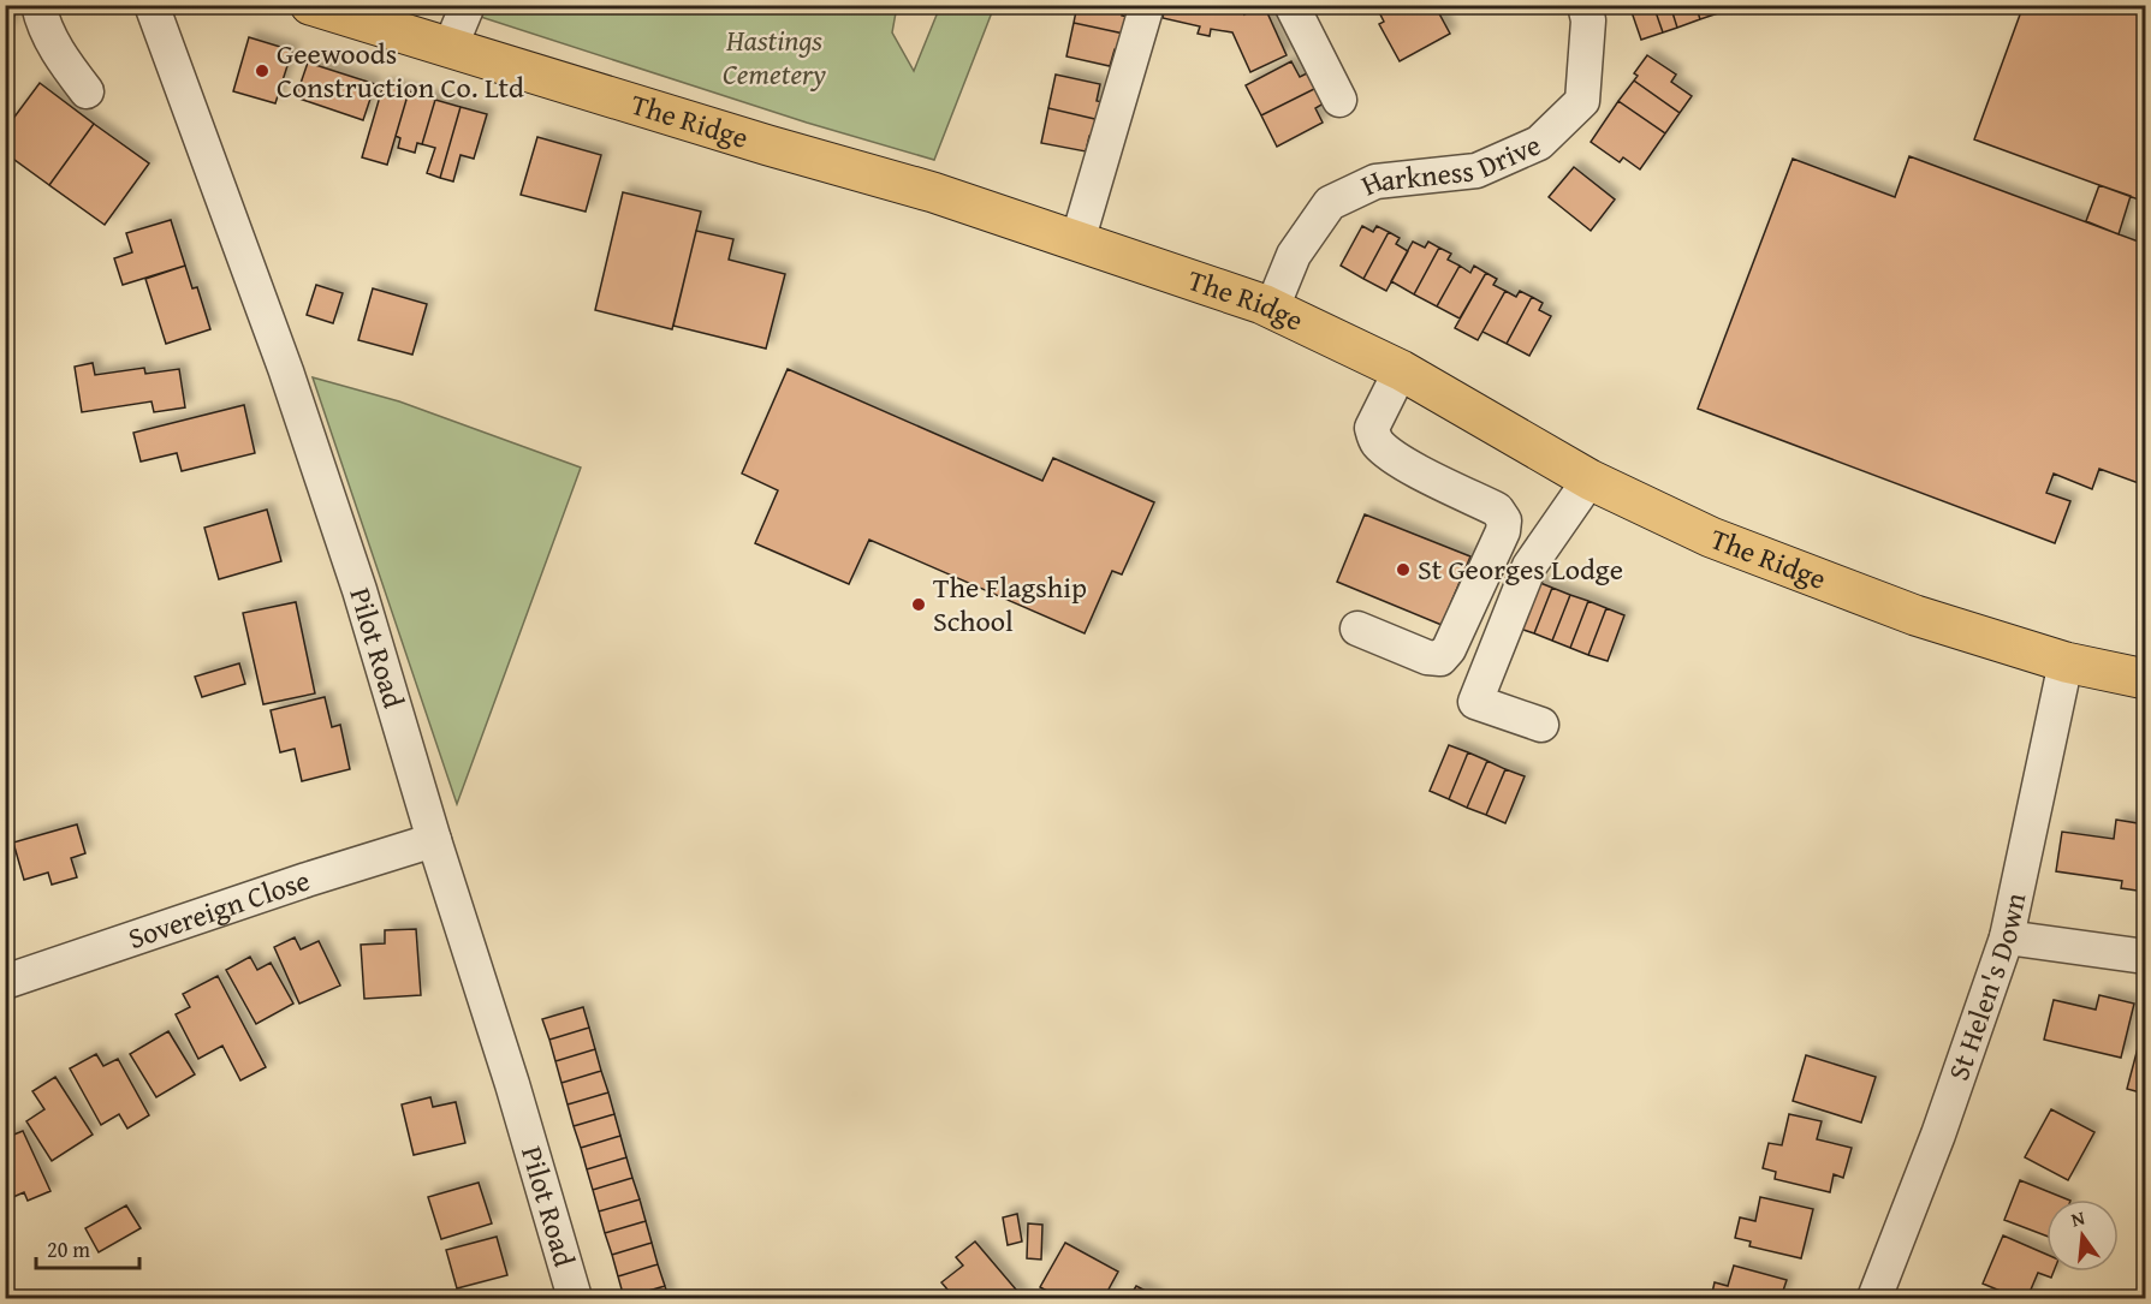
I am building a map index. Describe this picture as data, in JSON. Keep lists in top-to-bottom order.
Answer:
{
  "streets": {
    "main road": ["The Ridge"],
    "street": [
      "Harkness Drive",
      "Pilot Road",
      "Sovereign Close",
      "St Helen's Down"
    ]
  },
  "crossings": [
    ["The Ridge", "Harkness Drive"],
    ["The Ridge", "St Helen's Down"],
    ["Pilot Road", "Sovereign Close"]
  ],
  "parks": ["Hastings Cemetery"],
  "places": ["Geewoods Construction Co. Ltd", "St Georges Lodge", "The Flagship School"],
  "scale_bar": "20 m",
  "north": "top"
}
